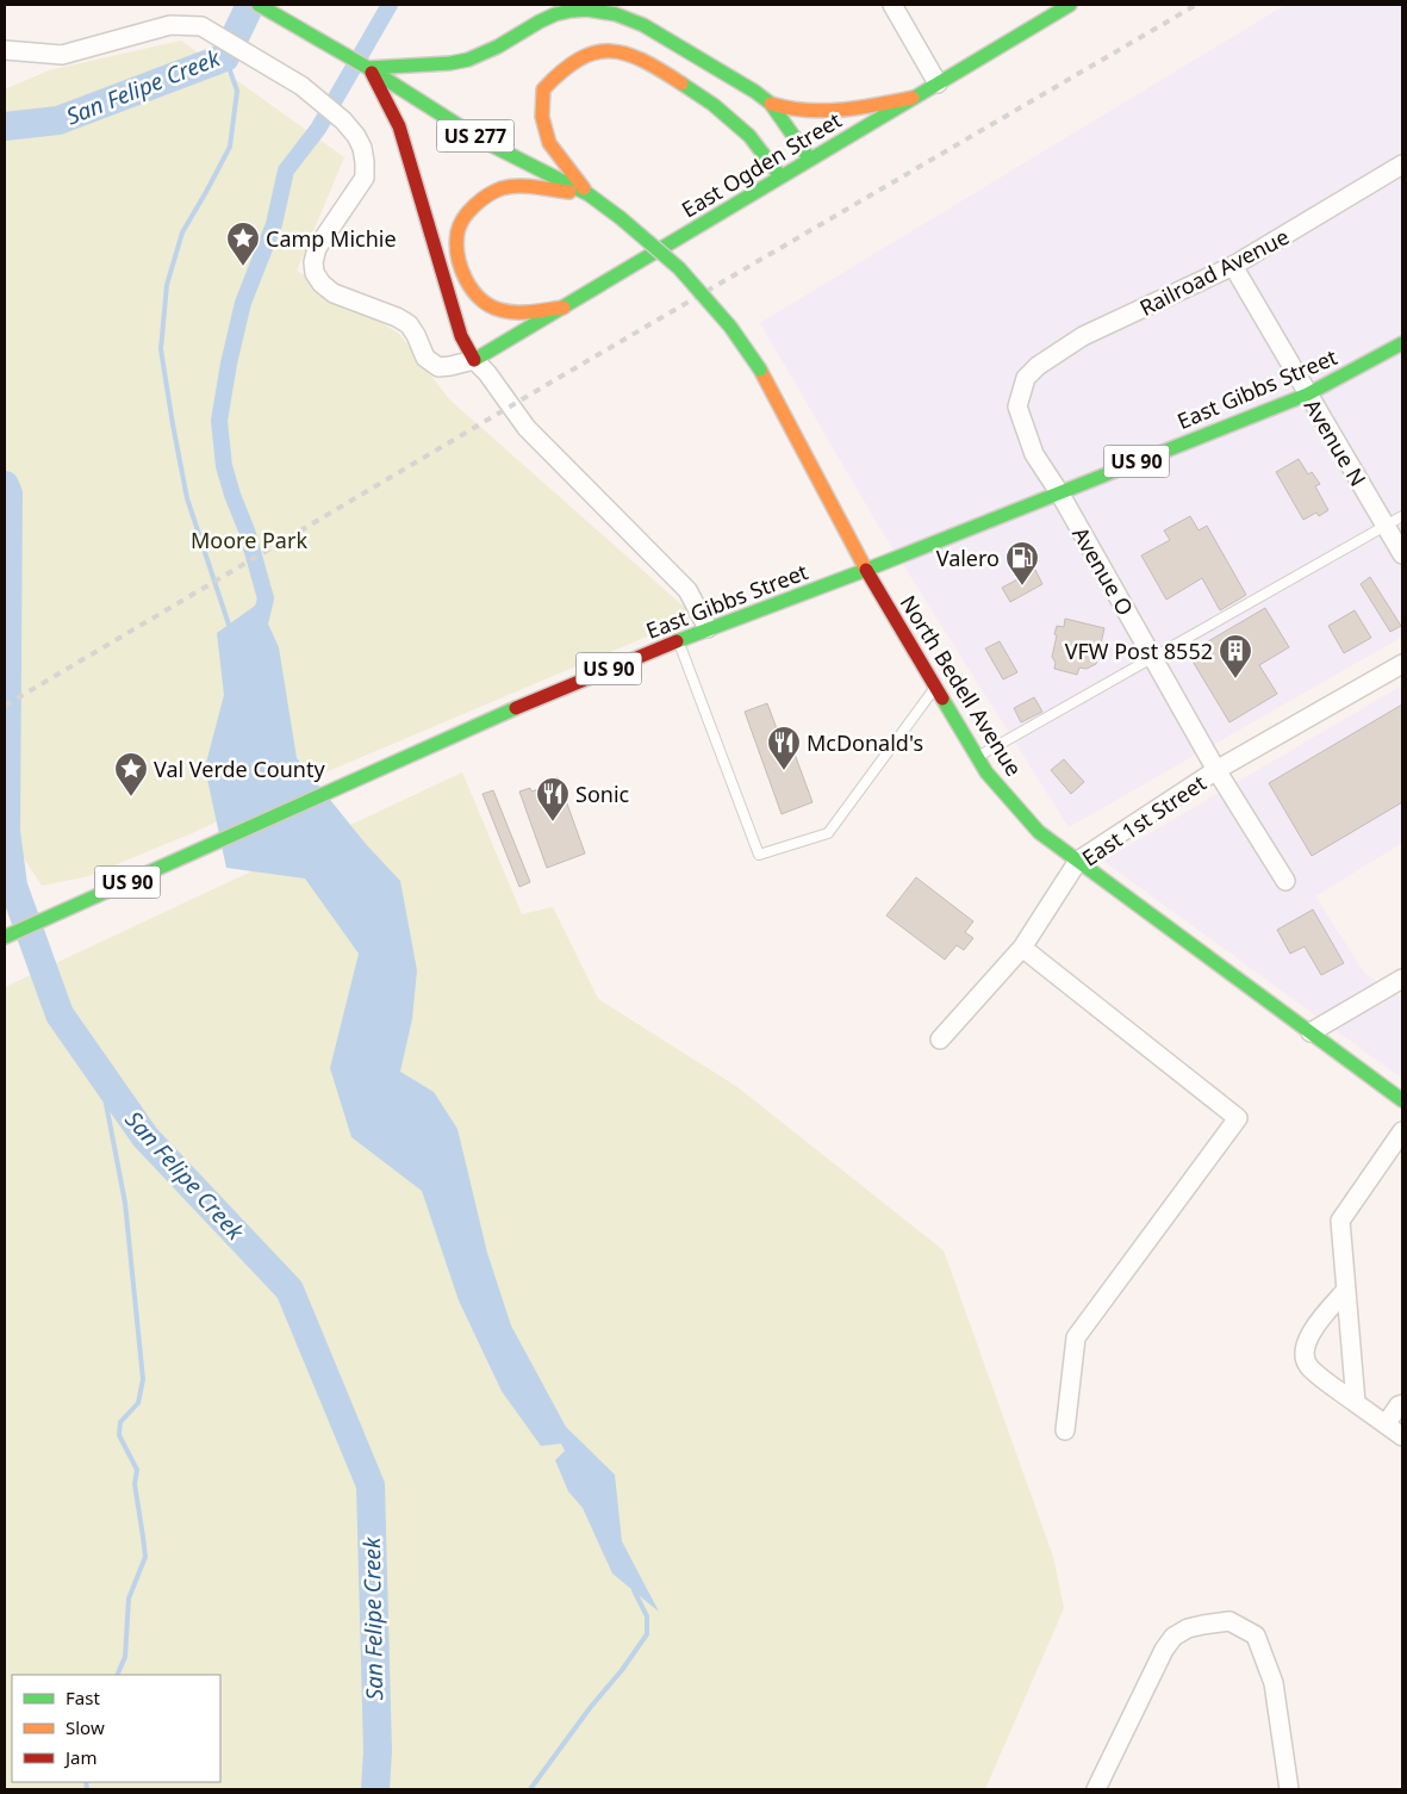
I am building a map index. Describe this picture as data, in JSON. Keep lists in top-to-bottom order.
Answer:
{
  "streets": {
    "main road": [
      "US 277",
      "East Ogden Street",
      "East Gibbs Street",
      "US 90",
      "North Bedell Avenue"
    ],
    "street": [
      "Railroad Avenue",
      "Avenue N",
      "Avenue O",
      "East 1st Street"
    ]
  },
  "crossings": [
    ["US 277", "North Bedell Avenue"],
    ["Railroad Avenue", "Avenue N"],
    ["Railroad Avenue", "Avenue O"],
    ["East Gibbs Street", "Avenue N"],
    ["East Gibbs Street", "Avenue O"],
    ["East Gibbs Street", "North Bedell Avenue"],
    ["Avenue O", "East 1st Street"],
    ["North Bedell Avenue", "East 1st Street"]
  ],
  "water": ["San Felipe Creek"],
  "parks": ["Moore Park"],
  "places": {
    "place": ["Camp Michie", "Val Verde County"],
    "fuel station": ["Valero"],
    "building": ["VFW Post 8552"],
    "restaurant": ["McDonald's", "Sonic"]
  },
  "legend": ["Fast", "Slow", "Jam"]
}
